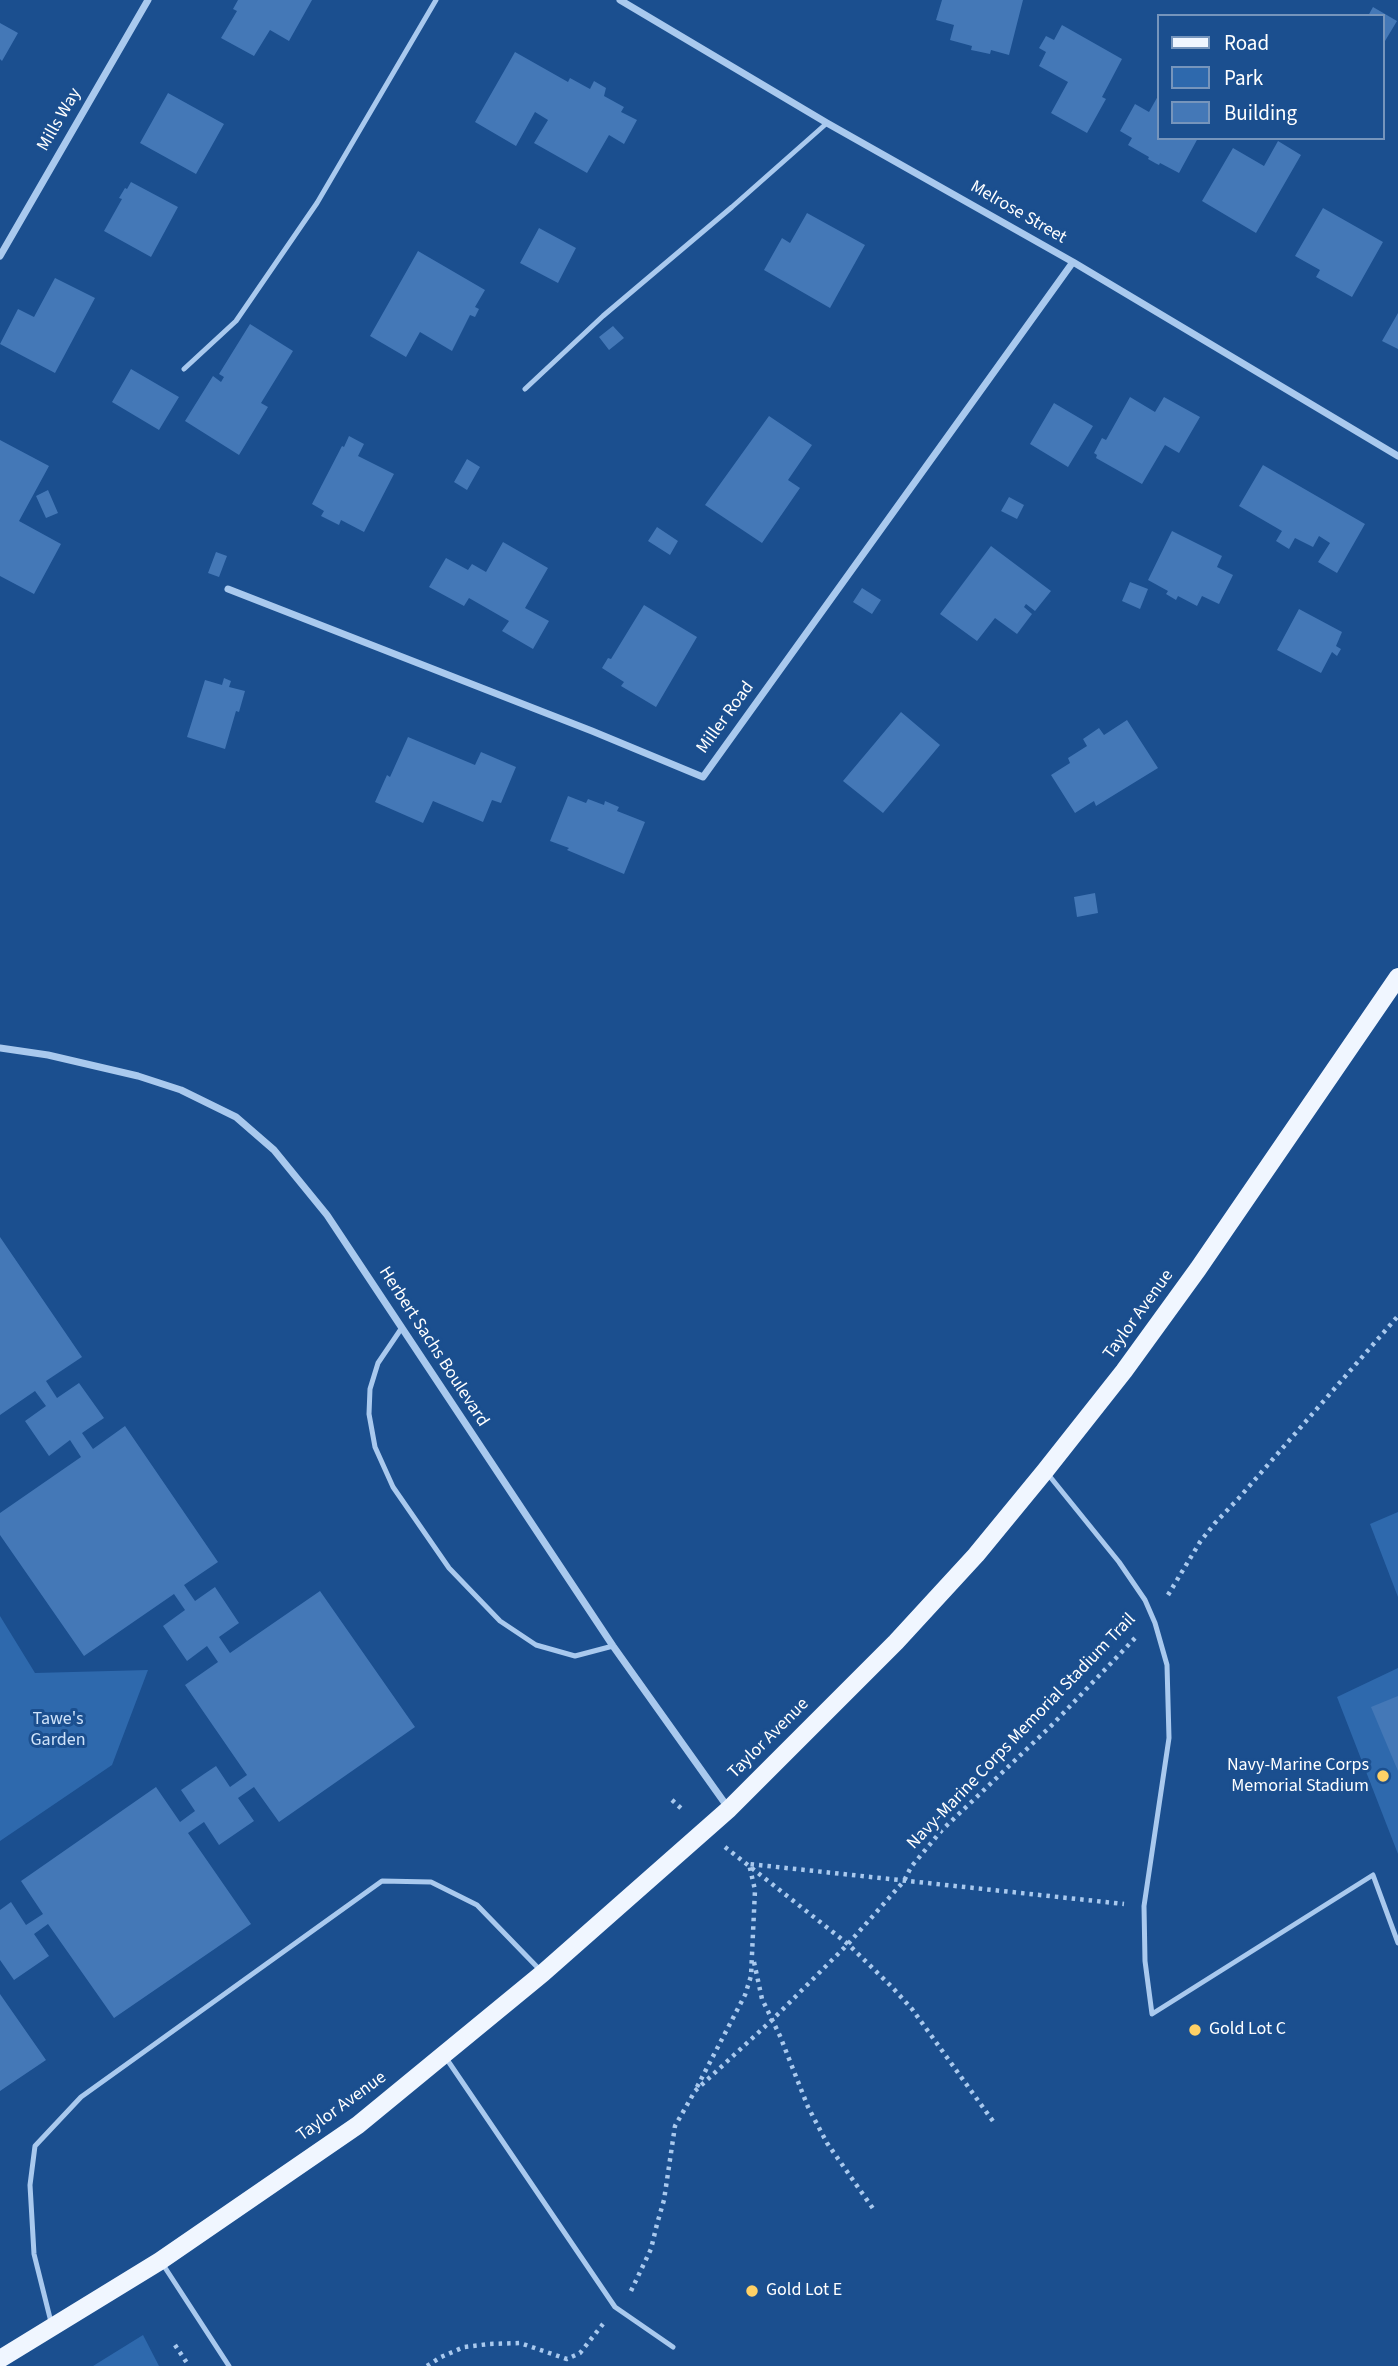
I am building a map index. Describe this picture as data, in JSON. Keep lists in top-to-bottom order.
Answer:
{
  "streets": {
    "main road": ["Taylor Avenue"],
    "street": [
      "Mills Way",
      "Melrose Street",
      "Miller Road",
      "Herbert Sachs Boulevard"
    ],
    "path": ["Navy-Marine Corps Memorial Stadium Trail"]
  },
  "crossings": [
    ["Melrose Street", "Miller Road"],
    ["Taylor Avenue", "Herbert Sachs Boulevard"]
  ],
  "parks": ["Tawe's Garden"],
  "places": ["Navy-Marine Corps Memorial Stadium", "Gold Lot C", "Gold Lot E"],
  "legend": ["Road", "Park", "Building"]
}
